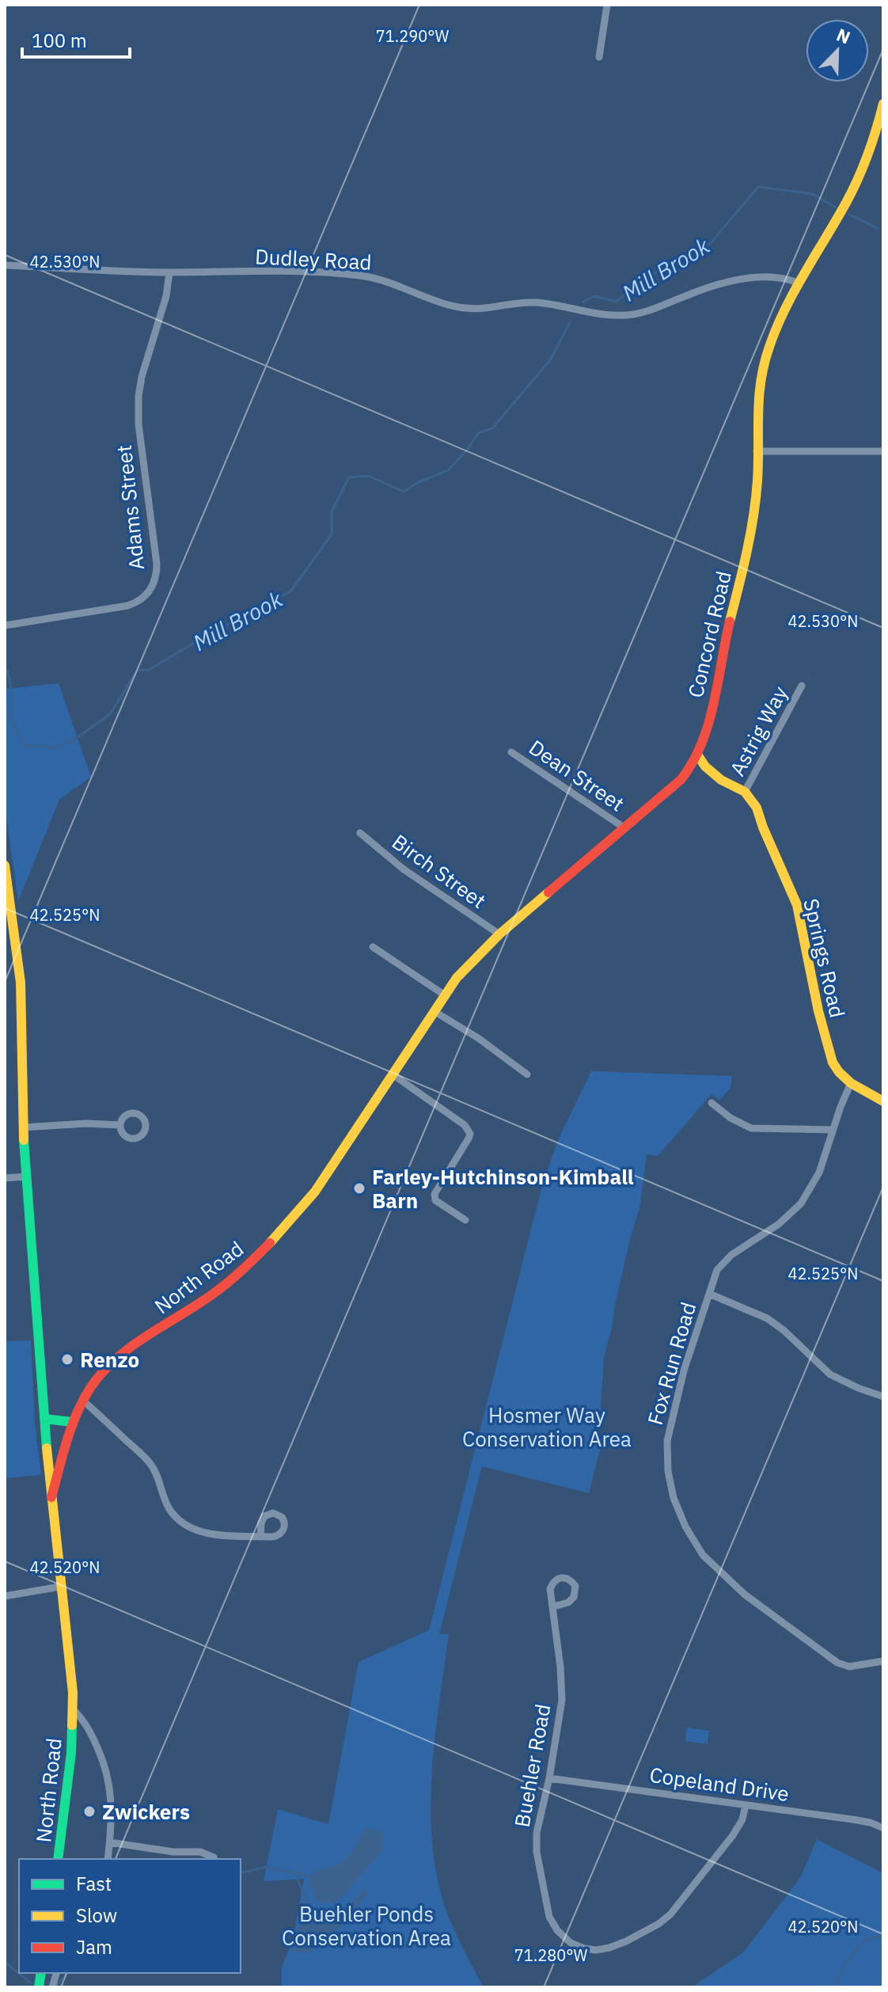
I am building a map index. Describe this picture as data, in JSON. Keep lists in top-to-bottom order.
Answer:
{
  "streets": {
    "main road": ["Concord Road", "Springs Road", "North Road"],
    "street": [
      "Dudley Road",
      "Adams Street",
      "Astrig Way",
      "Dean Street",
      "Birch Street",
      "Fox Run Road",
      "Buehler Road",
      "Copeland Drive"
    ]
  },
  "crossings": [
    ["Dudley Road", "Adams Street"],
    ["Dudley Road", "Concord Road"],
    ["Concord Road", "Dean Street"],
    ["Concord Road", "Birch Street"],
    ["Concord Road", "North Road"],
    ["Astrig Way", "Springs Road"],
    ["Springs Road", "Fox Run Road"],
    ["Buehler Road", "Copeland Drive"]
  ],
  "water": ["Mill Brook"],
  "parks": ["Hosmer Way Conservation Area", "Buehler Ponds Conservation Area"],
  "places": ["Farley-Hutchinson-Kimball Barn", "Renzo", "Zwickers"],
  "legend": ["Fast", "Slow", "Jam"],
  "scale_bar": "100 m",
  "north": "top right",
  "coordinates": [
    "71.290°W",
    "42.530°N",
    "42.525°N",
    "42.520°N",
    "71.280°W"
  ]
}
